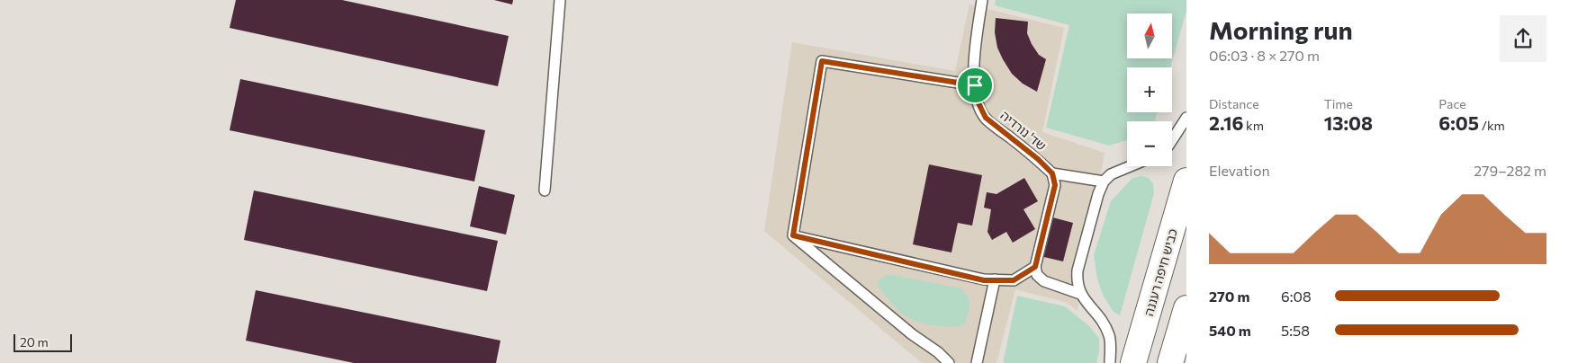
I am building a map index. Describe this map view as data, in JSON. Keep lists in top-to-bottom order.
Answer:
{
  "streets": {
    "highway": ["כביש חיפה רעננה"],
    "lane": ["שד' נורדיה"]
  },
  "scale_bar": "20 m",
  "north": "top",
  "page": {
    "heading": ["Morning run", "06:03 · 8 × 270 m"],
    "map_buttons": ["+", "−"],
    "stats": [
      ["Distance", "2.16 km"],
      ["Time", "13:08"],
      ["Pace", "6:05 /km"]
    ],
    "chart": ["Elevation", "279–282 m"],
    "list": [
      {
        "name": "270 m",
        "note": "6:08"
      },
      {
        "name": "540 m",
        "note": "5:58"
      }
    ],
    "scale": "20 m"
  }
}
